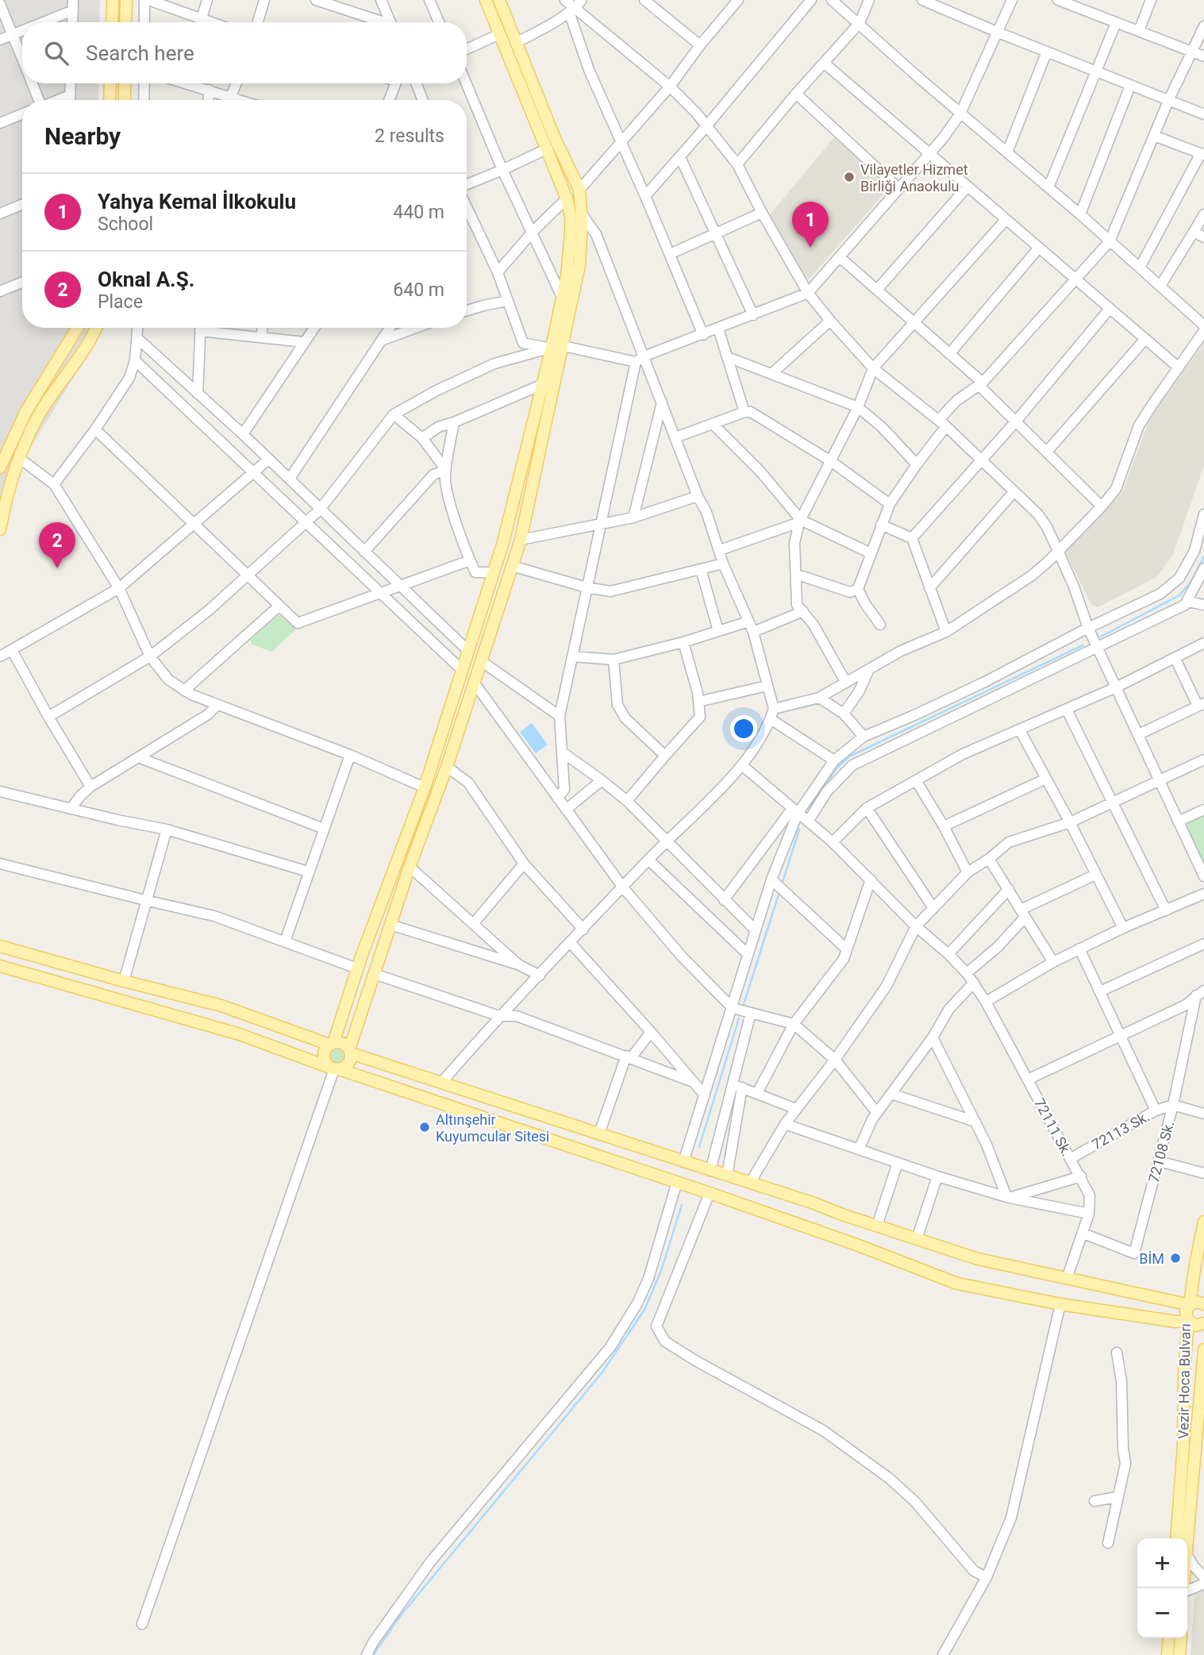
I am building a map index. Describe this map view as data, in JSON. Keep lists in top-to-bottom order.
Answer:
{
  "streets": {
    "main road": ["Vezir Hoca Bulvarı"],
    "street": ["72111 Sk.", "72113 Sk.", "72108 Sk."]
  },
  "crossings": [
    ["72111 Sk.", "72113 Sk."],
    ["72111 Sk.", "72108 Sk."],
    ["72113 Sk.", "72108 Sk."]
  ],
  "places": ["Vilayetler Hizmet Birliği Anaokulu", "Altınşehir Kuyumcular Sitesi", "BİM"],
  "page": {
    "search": "Search here",
    "heading": ["Nearby", "2 results"],
    "list": [
      {
        "mark": "1",
        "name": "Yahya Kemal İlkokulu",
        "note": "School",
        "value": "440 m"
      },
      {
        "mark": "2",
        "name": "Oknal A.Ş.",
        "note": "Place",
        "value": "640 m"
      }
    ],
    "pins": ["1", "2"],
    "map_buttons": ["+", "−"]
  }
}
